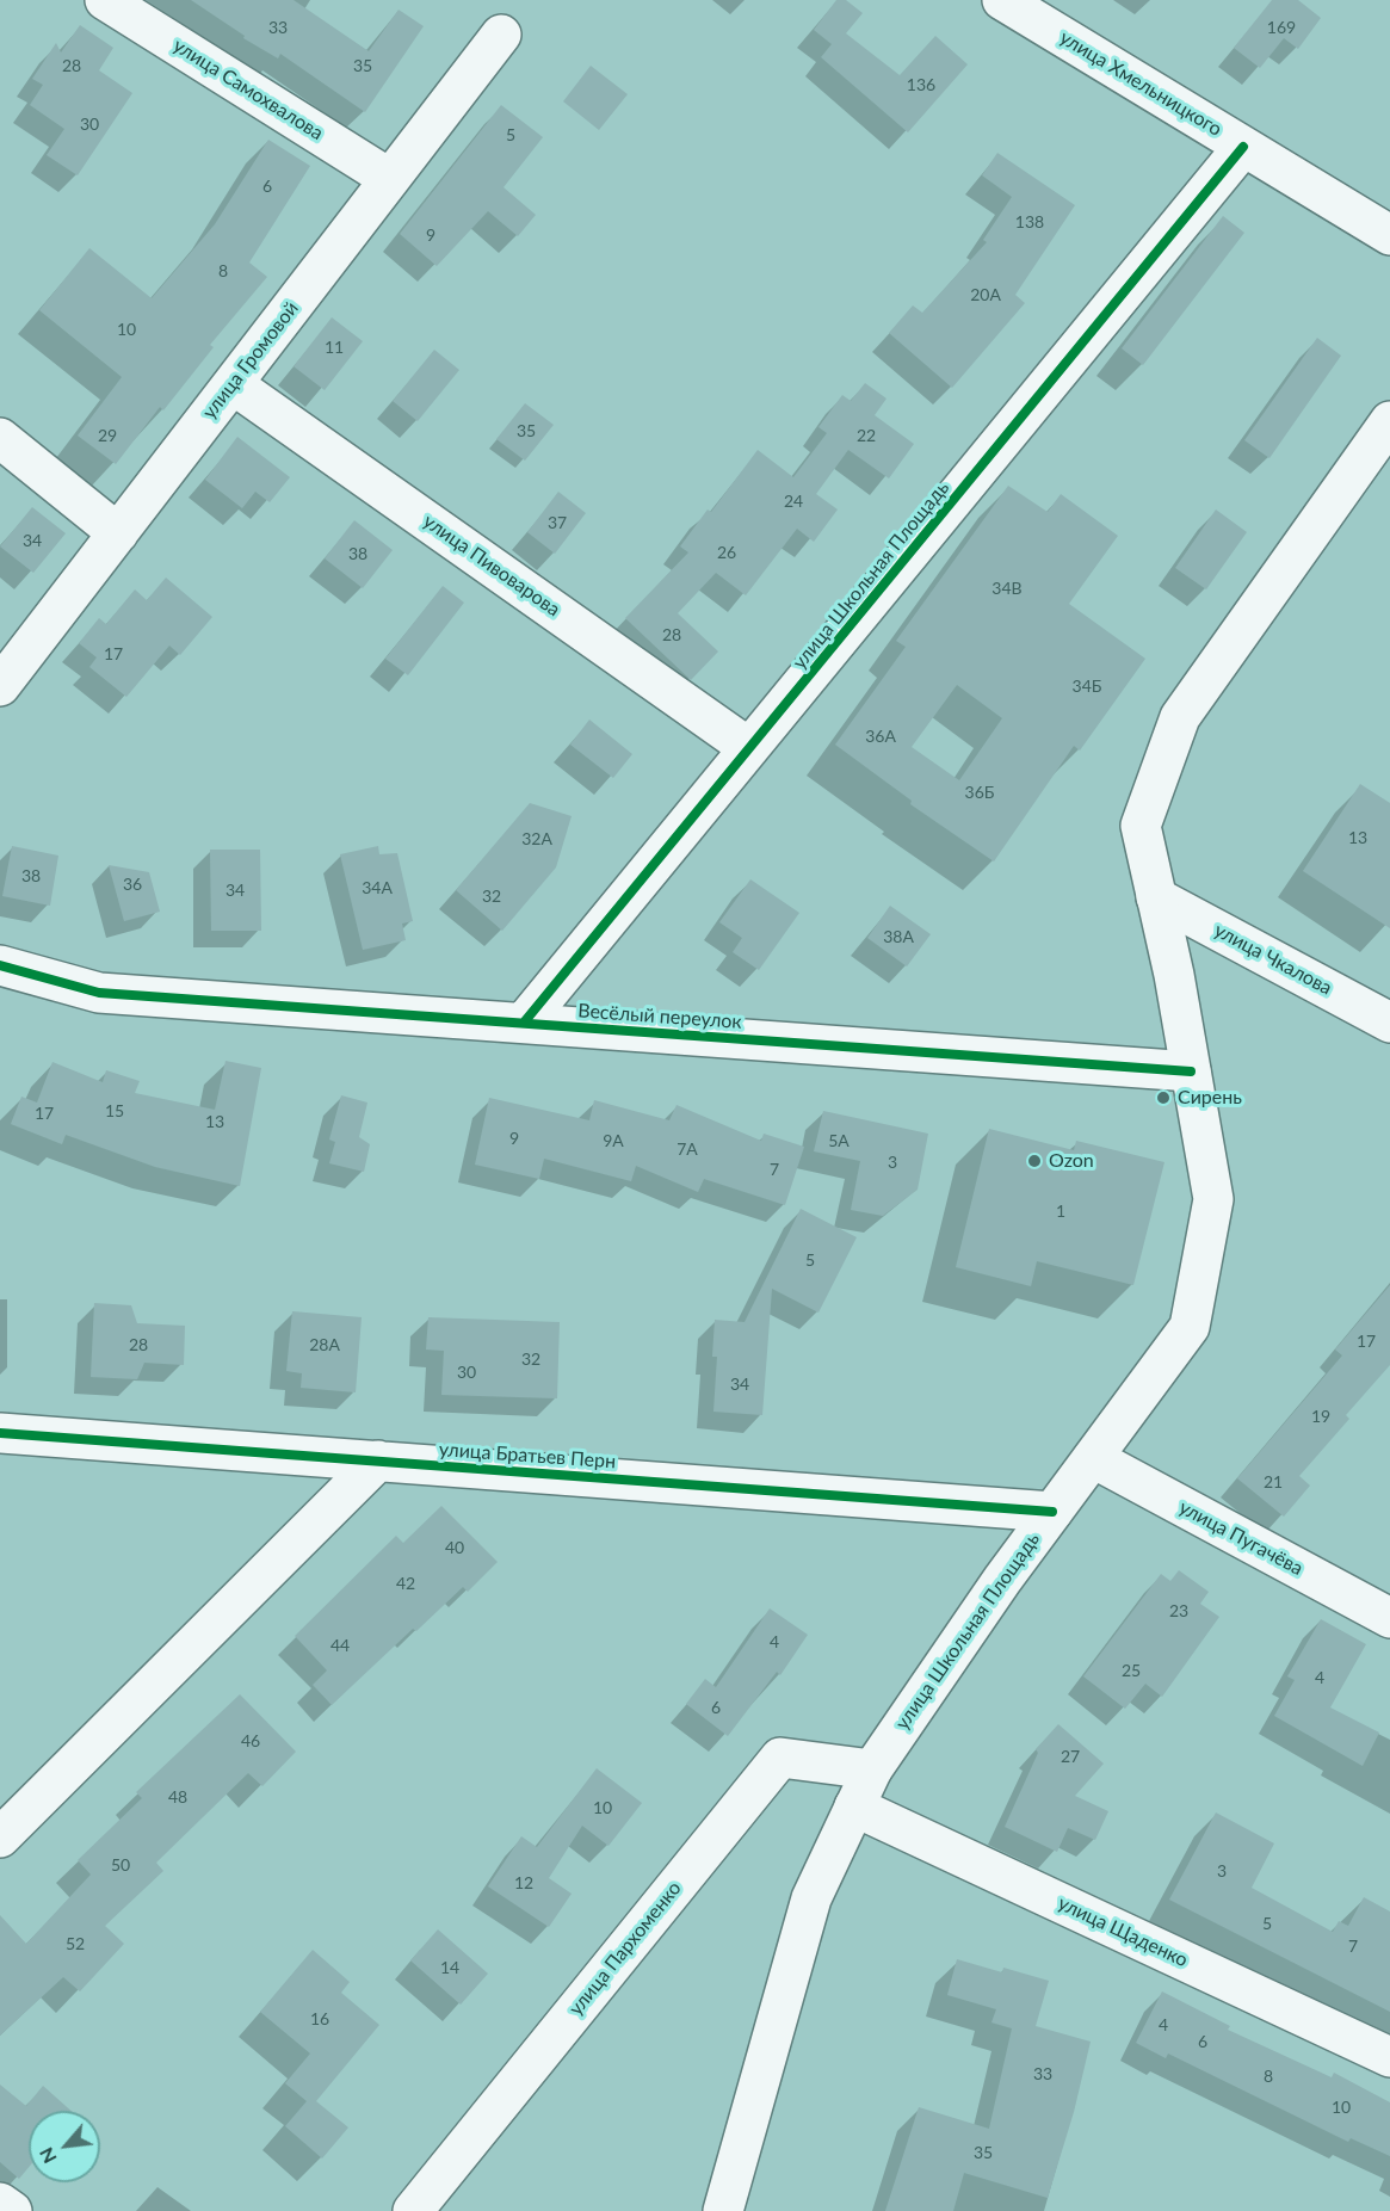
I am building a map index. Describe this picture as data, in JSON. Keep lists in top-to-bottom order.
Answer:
{
  "streets": {
    "street": [
      "улица Хмельницкого",
      "улица Самохвалова",
      "улица Громовой",
      "улица Пивоварова",
      "улица Школьная Площадь",
      "улица Чкалова",
      "Весёлый переулок",
      "улица Братьев Перн",
      "улица Пугачёва",
      "улица Щаденко",
      "улица Пархоменко"
    ]
  },
  "crossings": [
    ["улица Хмельницкого", "улица Школьная Площадь"],
    ["улица Самохвалова", "улица Громовой"],
    ["улица Громовой", "улица Пивоварова"],
    ["улица Пивоварова", "улица Школьная Площадь"],
    ["улица Школьная Площадь", "улица Чкалова"],
    ["улица Школьная Площадь", "Весёлый переулок"],
    ["улица Школьная Площадь", "улица Братьев Перн"],
    ["улица Школьная Площадь", "улица Пугачёва"],
    ["улица Школьная Площадь", "улица Щаденко"],
    ["улица Школьная Площадь", "улица Пархоменко"]
  ],
  "places": ["Сирень", "Ozon"],
  "house_numbers": [
    "33",
    "169",
    "28",
    "35",
    "136",
    "30",
    "5",
    "6",
    "138",
    "9",
    "8",
    "20А",
    "10",
    "11",
    "35",
    "29",
    "22",
    "24",
    "37",
    "34",
    "26",
    "38",
    "34В",
    "28",
    "17",
    "34Б",
    "36А",
    "36Б",
    "13",
    "32А",
    "38",
    "36",
    "34А",
    "34",
    "32",
    "38А",
    "15",
    "17",
    "13",
    "9",
    "9А",
    "5А",
    "7А",
    "3",
    "7",
    "1",
    "5",
    "17",
    "28",
    "28А",
    "32",
    "30",
    "34",
    "19",
    "21",
    "40",
    "42",
    "23",
    "4",
    "44",
    "25",
    "4",
    "6",
    "46",
    "27",
    "48",
    "10",
    "50",
    "3",
    "12",
    "5",
    "52",
    "7",
    "14",
    "16",
    "4",
    "6",
    "33",
    "8",
    "10",
    "35"
  ],
  "north": "bottom left"
}
